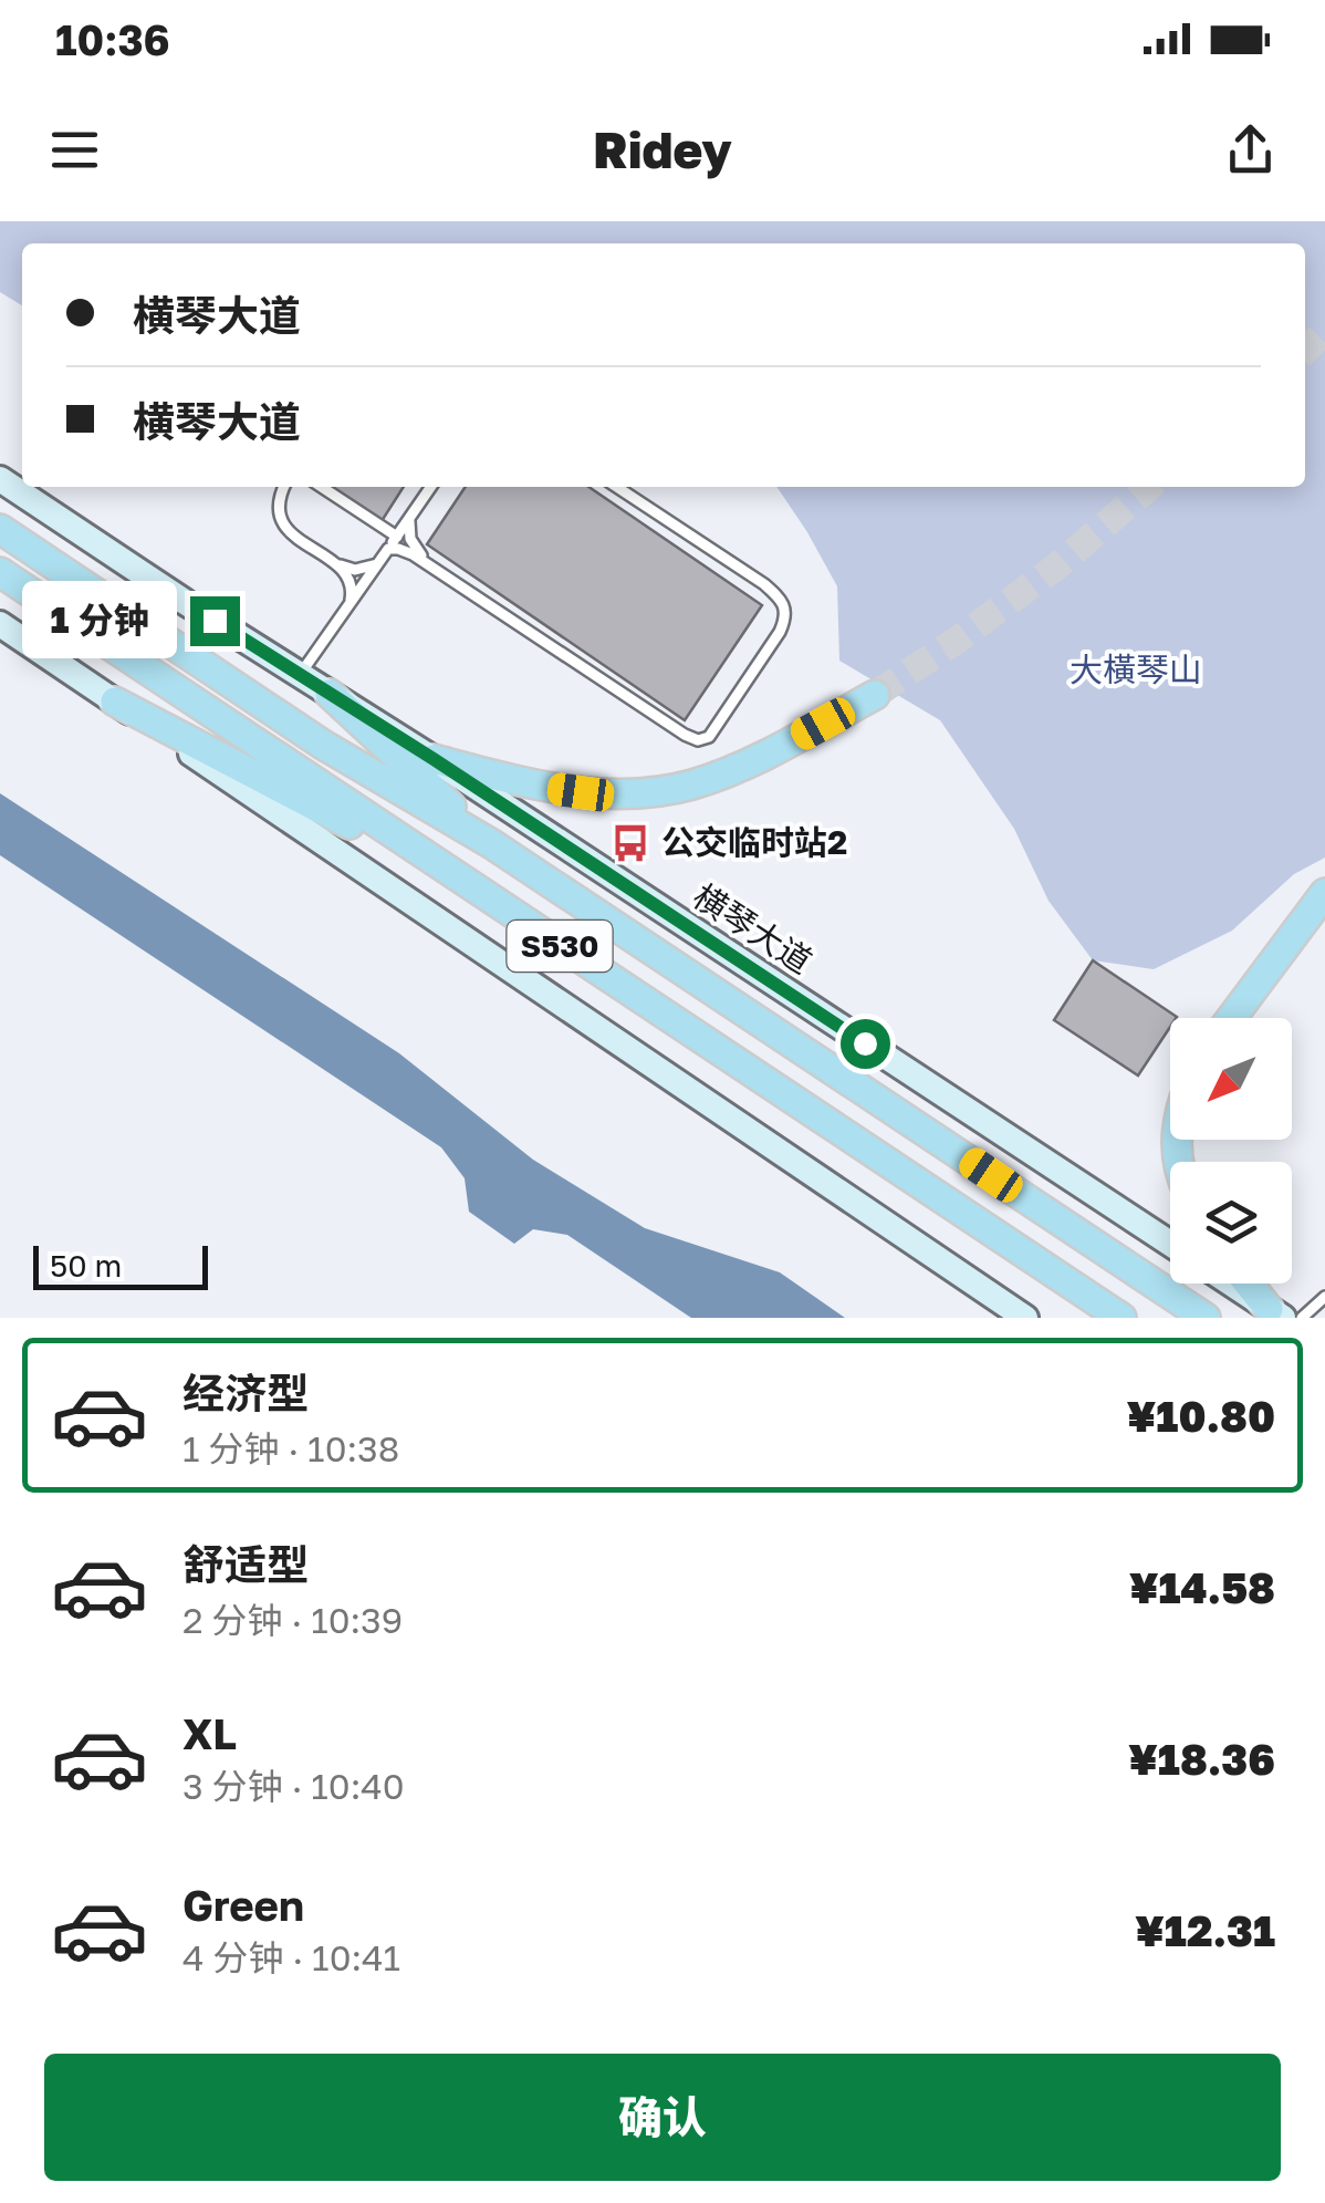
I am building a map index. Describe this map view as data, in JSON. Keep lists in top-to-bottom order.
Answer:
{
  "streets": {
    "main road": ["横琴大道", "S530"]
  },
  "parks": ["大橫琴山"],
  "places": {
    "bus stop": ["公交临时站2"]
  },
  "scale_bar": "50 m",
  "north": "bottom left",
  "page": {
    "status": "10:36",
    "header": "Ridey",
    "banner": ["横琴大道", "横琴大道"],
    "bubble": "1 分钟",
    "scale": "50 m",
    "list": [
      {
        "name": "经济型",
        "note": "1 分钟 · 10:38",
        "value": "¥10.80"
      },
      {
        "name": "舒适型",
        "note": "2 分钟 · 10:39",
        "value": "¥14.58"
      },
      {
        "name": "XL",
        "note": "3 分钟 · 10:40",
        "value": "¥18.36"
      },
      {
        "name": "Green",
        "note": "4 分钟 · 10:41",
        "value": "¥12.31"
      }
    ],
    "buttons": "确认"
  }
}
